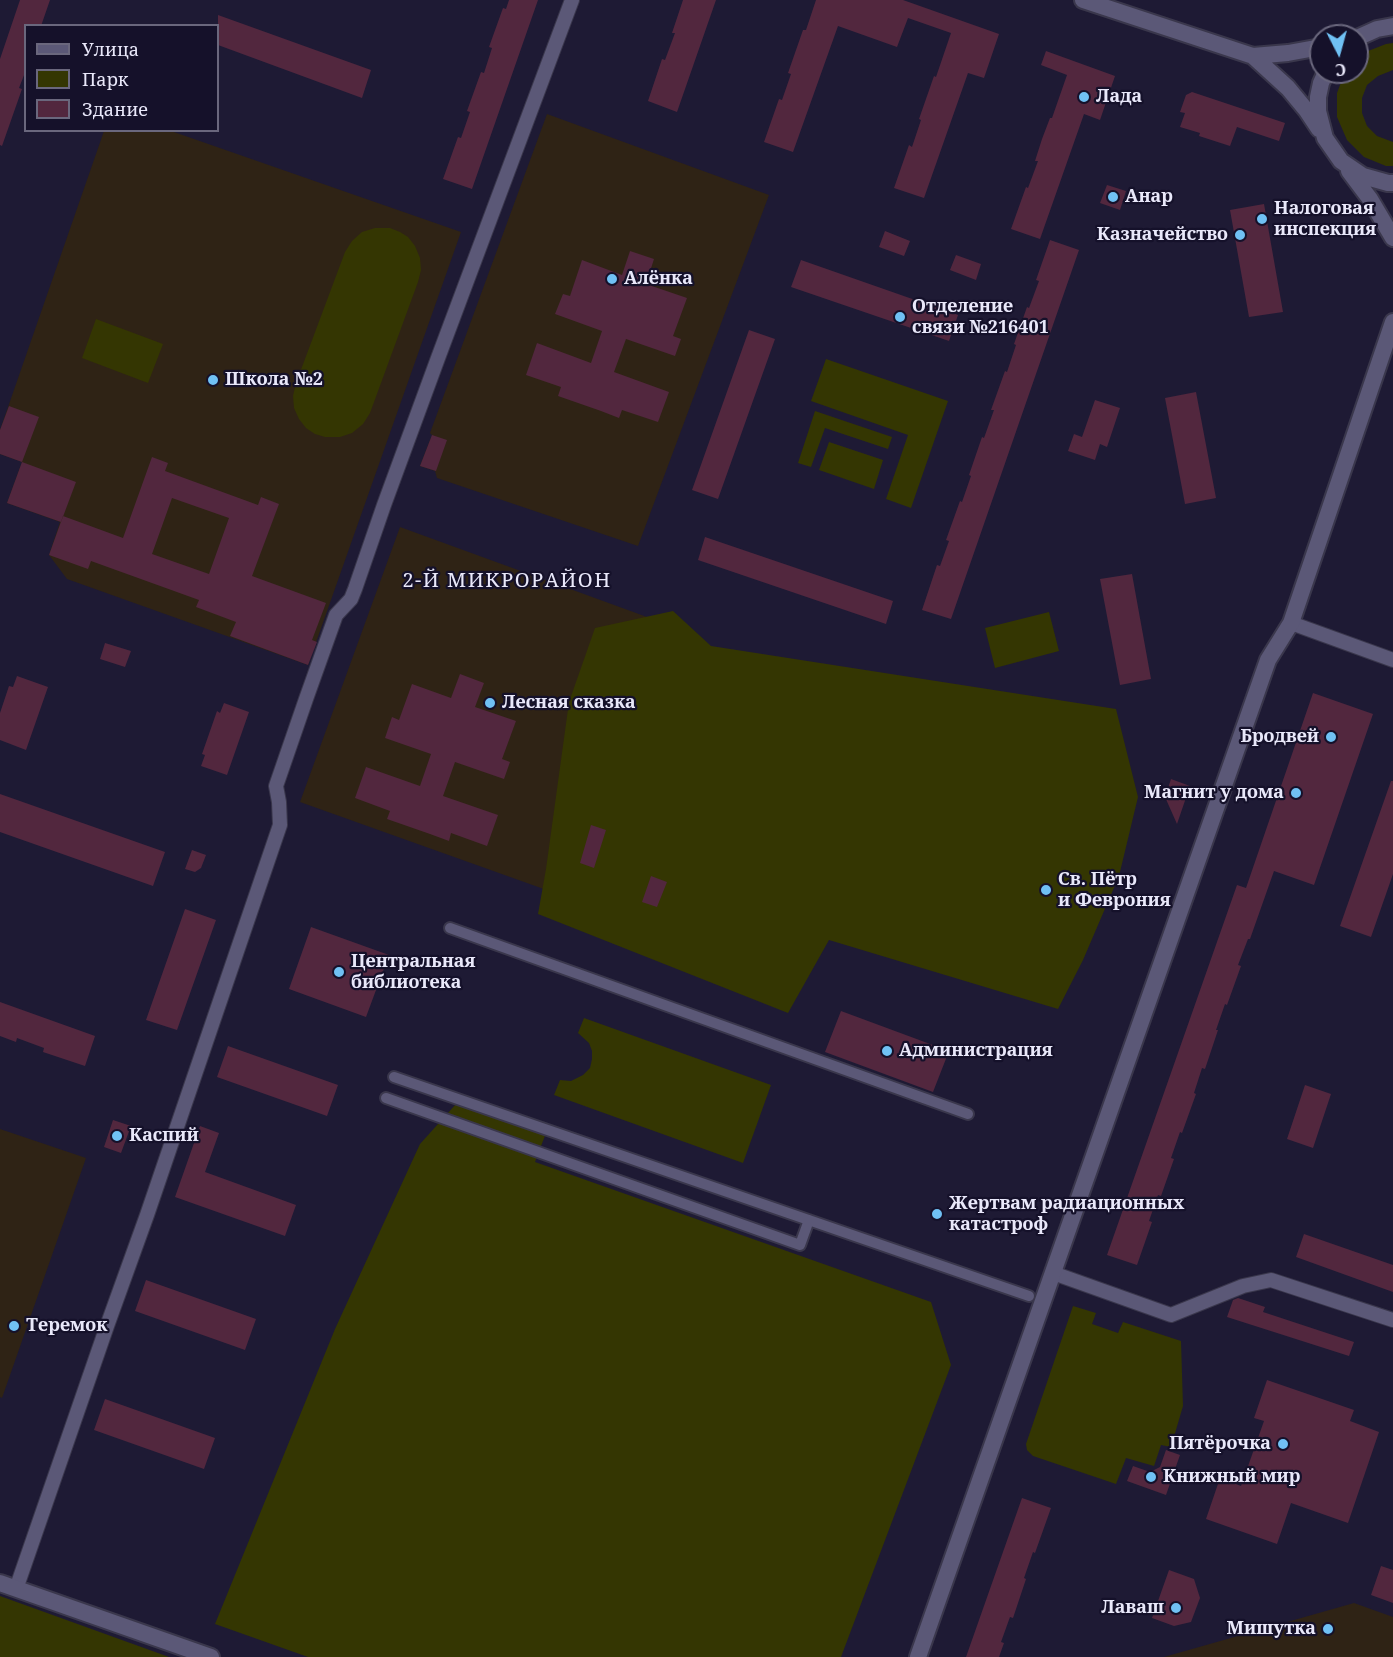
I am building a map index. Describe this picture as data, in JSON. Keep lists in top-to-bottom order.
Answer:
{
  "districts": ["2-Й МИКРОРАЙОН"],
  "places": [
    "Лада",
    "Анар",
    "Налоговая инспекция",
    "Казначейство",
    "Алёнка",
    "Отделение связи №216401",
    "Школа №2",
    "Лесная сказка",
    "Бродвей",
    "Магнит у дома",
    "Св. Пётр и Феврония",
    "Центральная библиотека",
    "Администрация",
    "Каспий",
    "Жертвам радиационных катастроф",
    "Теремок",
    "Пятёрочка",
    "Книжный мир",
    "Лаваш",
    "Мишутка"
  ],
  "legend": ["Улица", "Парк", "Здание"],
  "north": "bottom"
}
